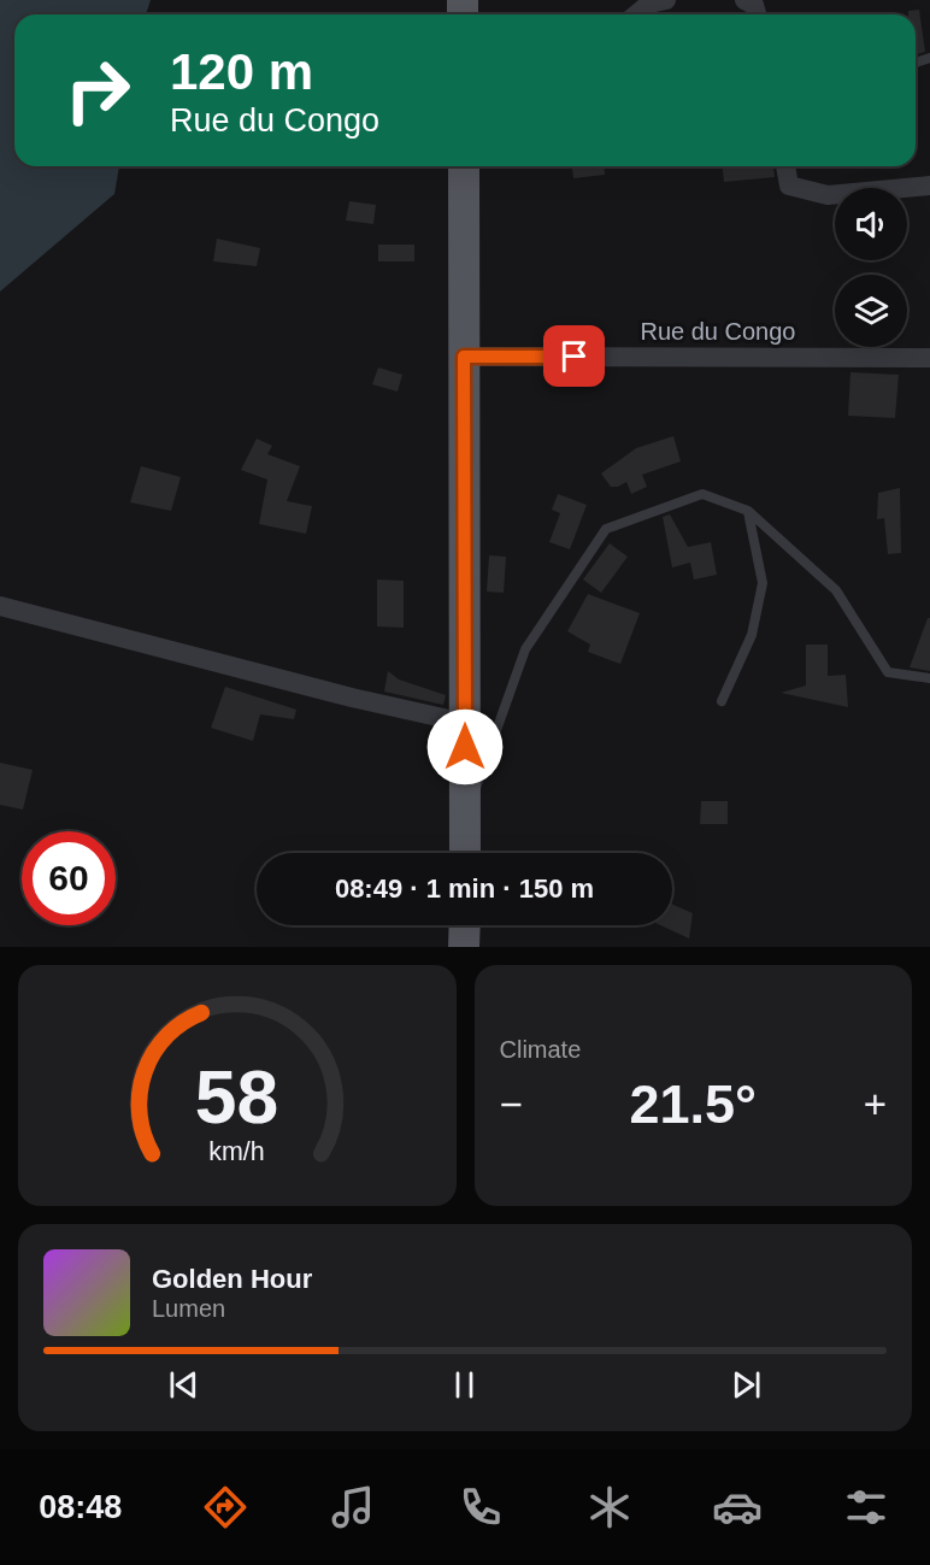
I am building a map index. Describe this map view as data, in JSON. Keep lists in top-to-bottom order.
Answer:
{
  "streets": {
    "street": ["Rue du Congo"]
  },
  "page": {
    "turn": ["120 m", "Rue du Congo"],
    "limit": "60",
    "trip": "08:49 · 1 min · 150 m",
    "tile": "Climate",
    "heat": ["−", "21.5°", "+"],
    "song": ["Golden Hour", "Lumen"],
    "tabs": "08:48",
    "gauge": ["58", "km/h"]
  }
}
